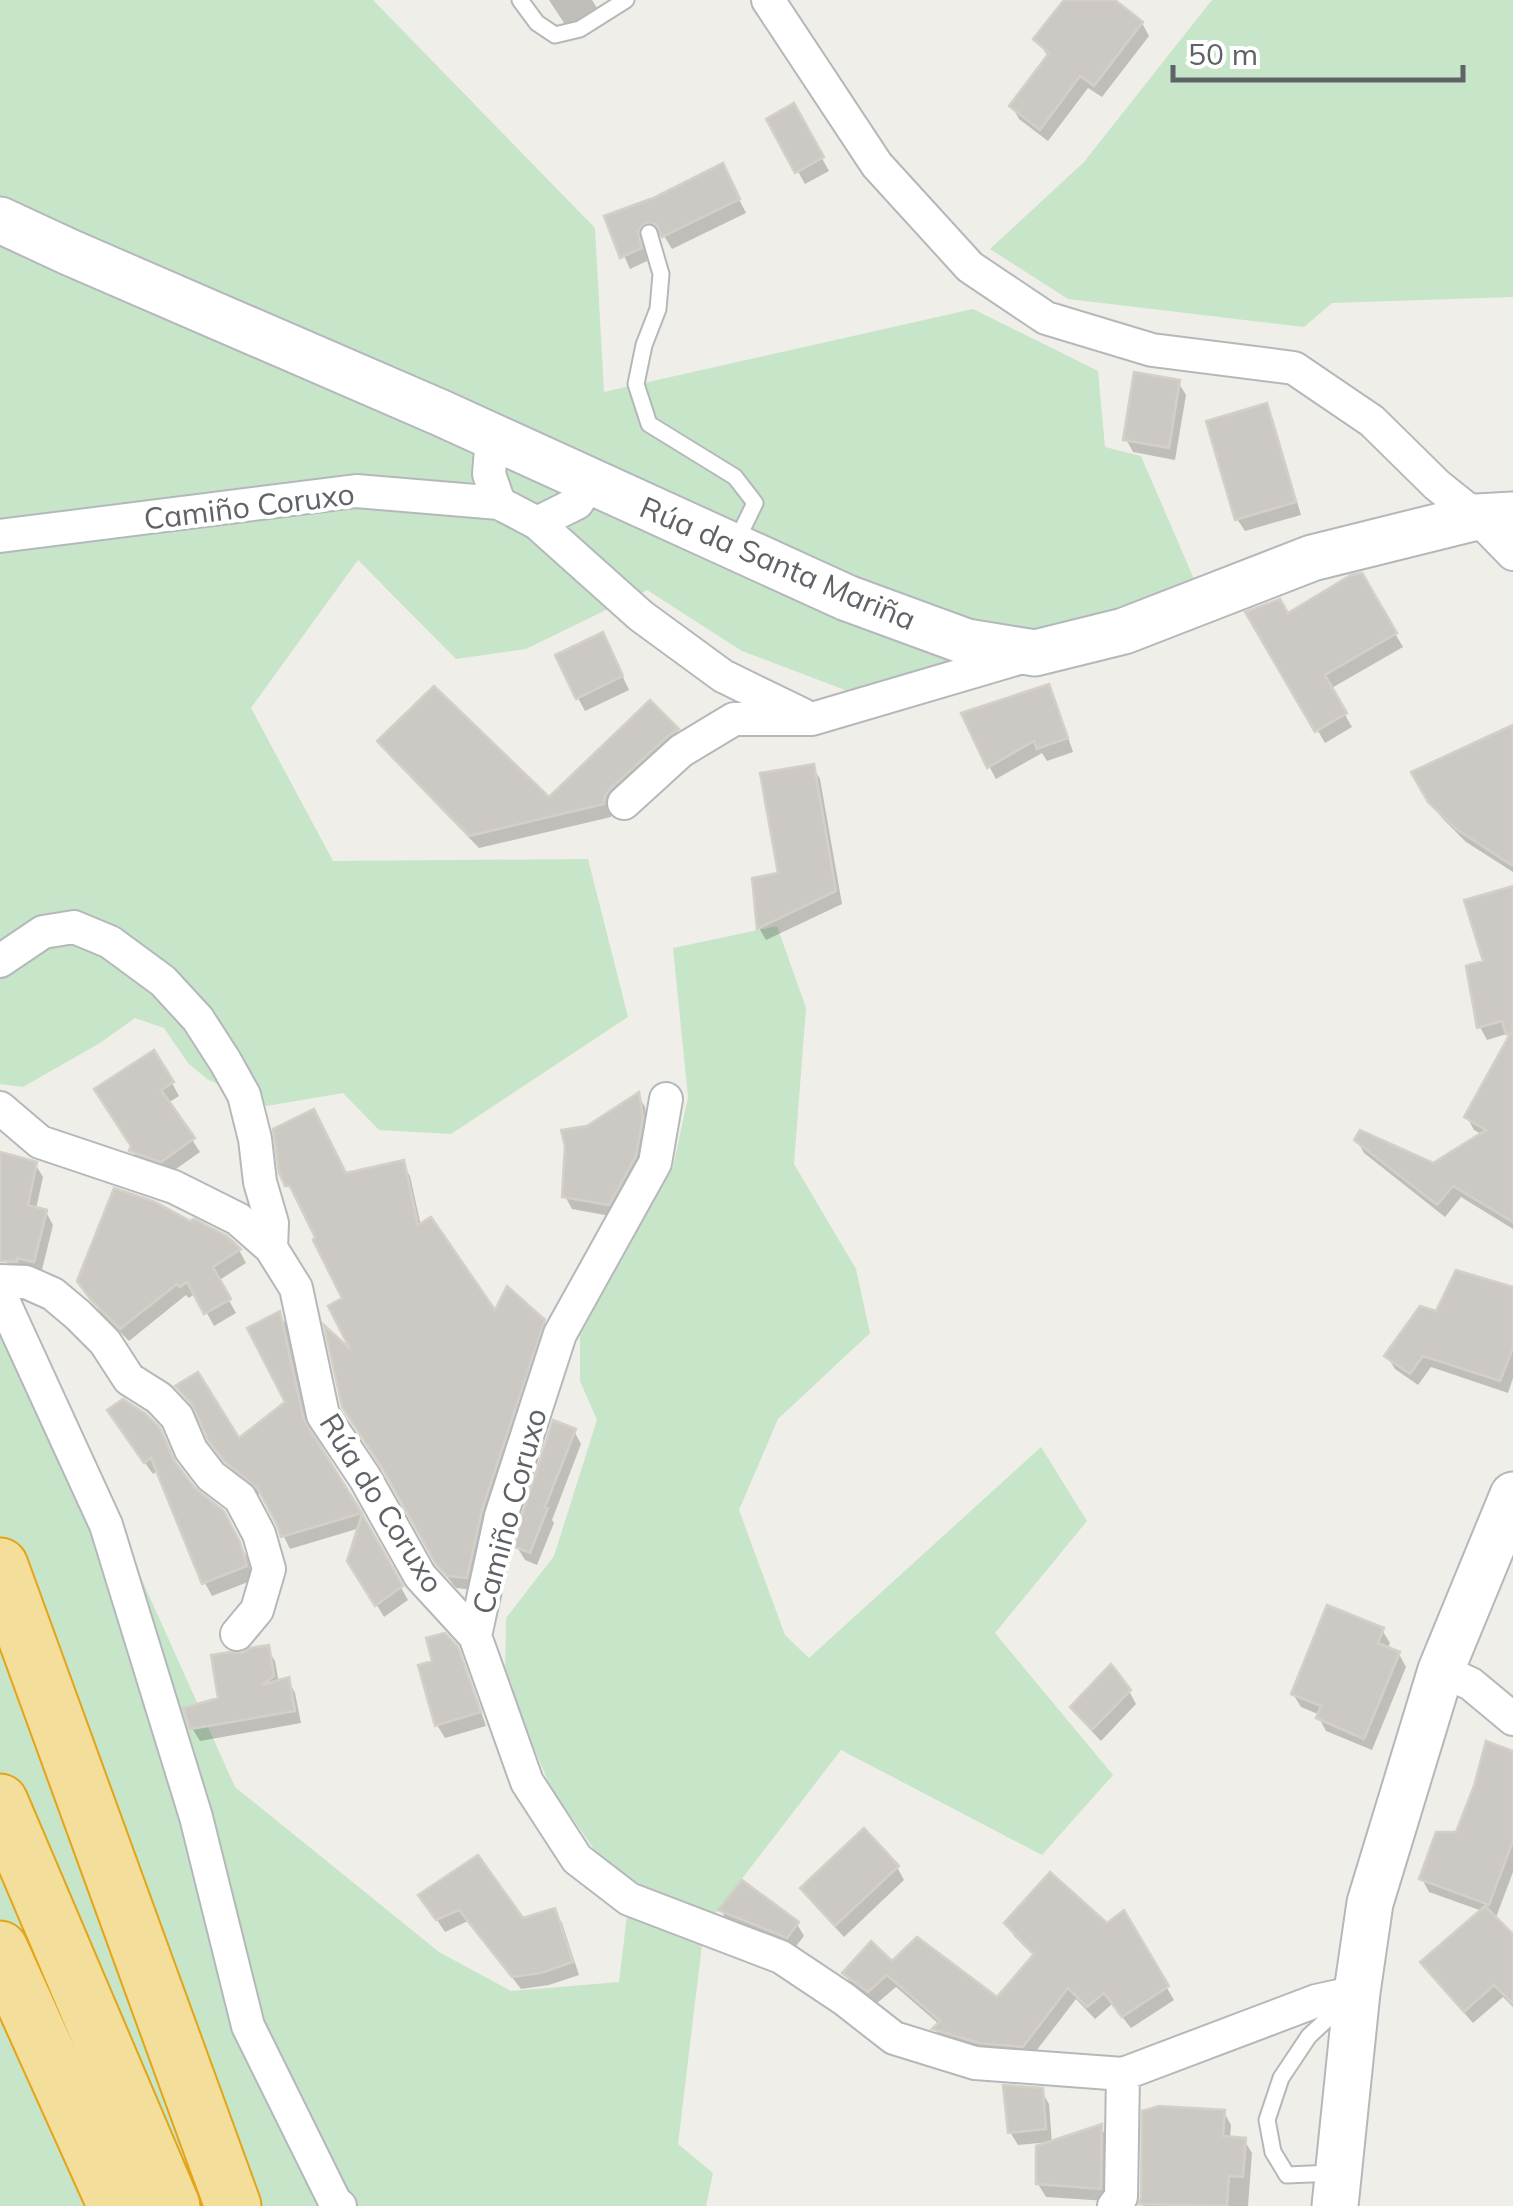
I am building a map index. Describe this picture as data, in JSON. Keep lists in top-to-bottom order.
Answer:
{
  "streets": {
    "street": ["Camiño Coruxo", "Rúa da Santa Mariña", "Rúa do Coruxo"]
  },
  "crossings": [
    ["Camiño Coruxo", "Rúa do Coruxo"]
  ],
  "scale_bar": "50 m"
}
